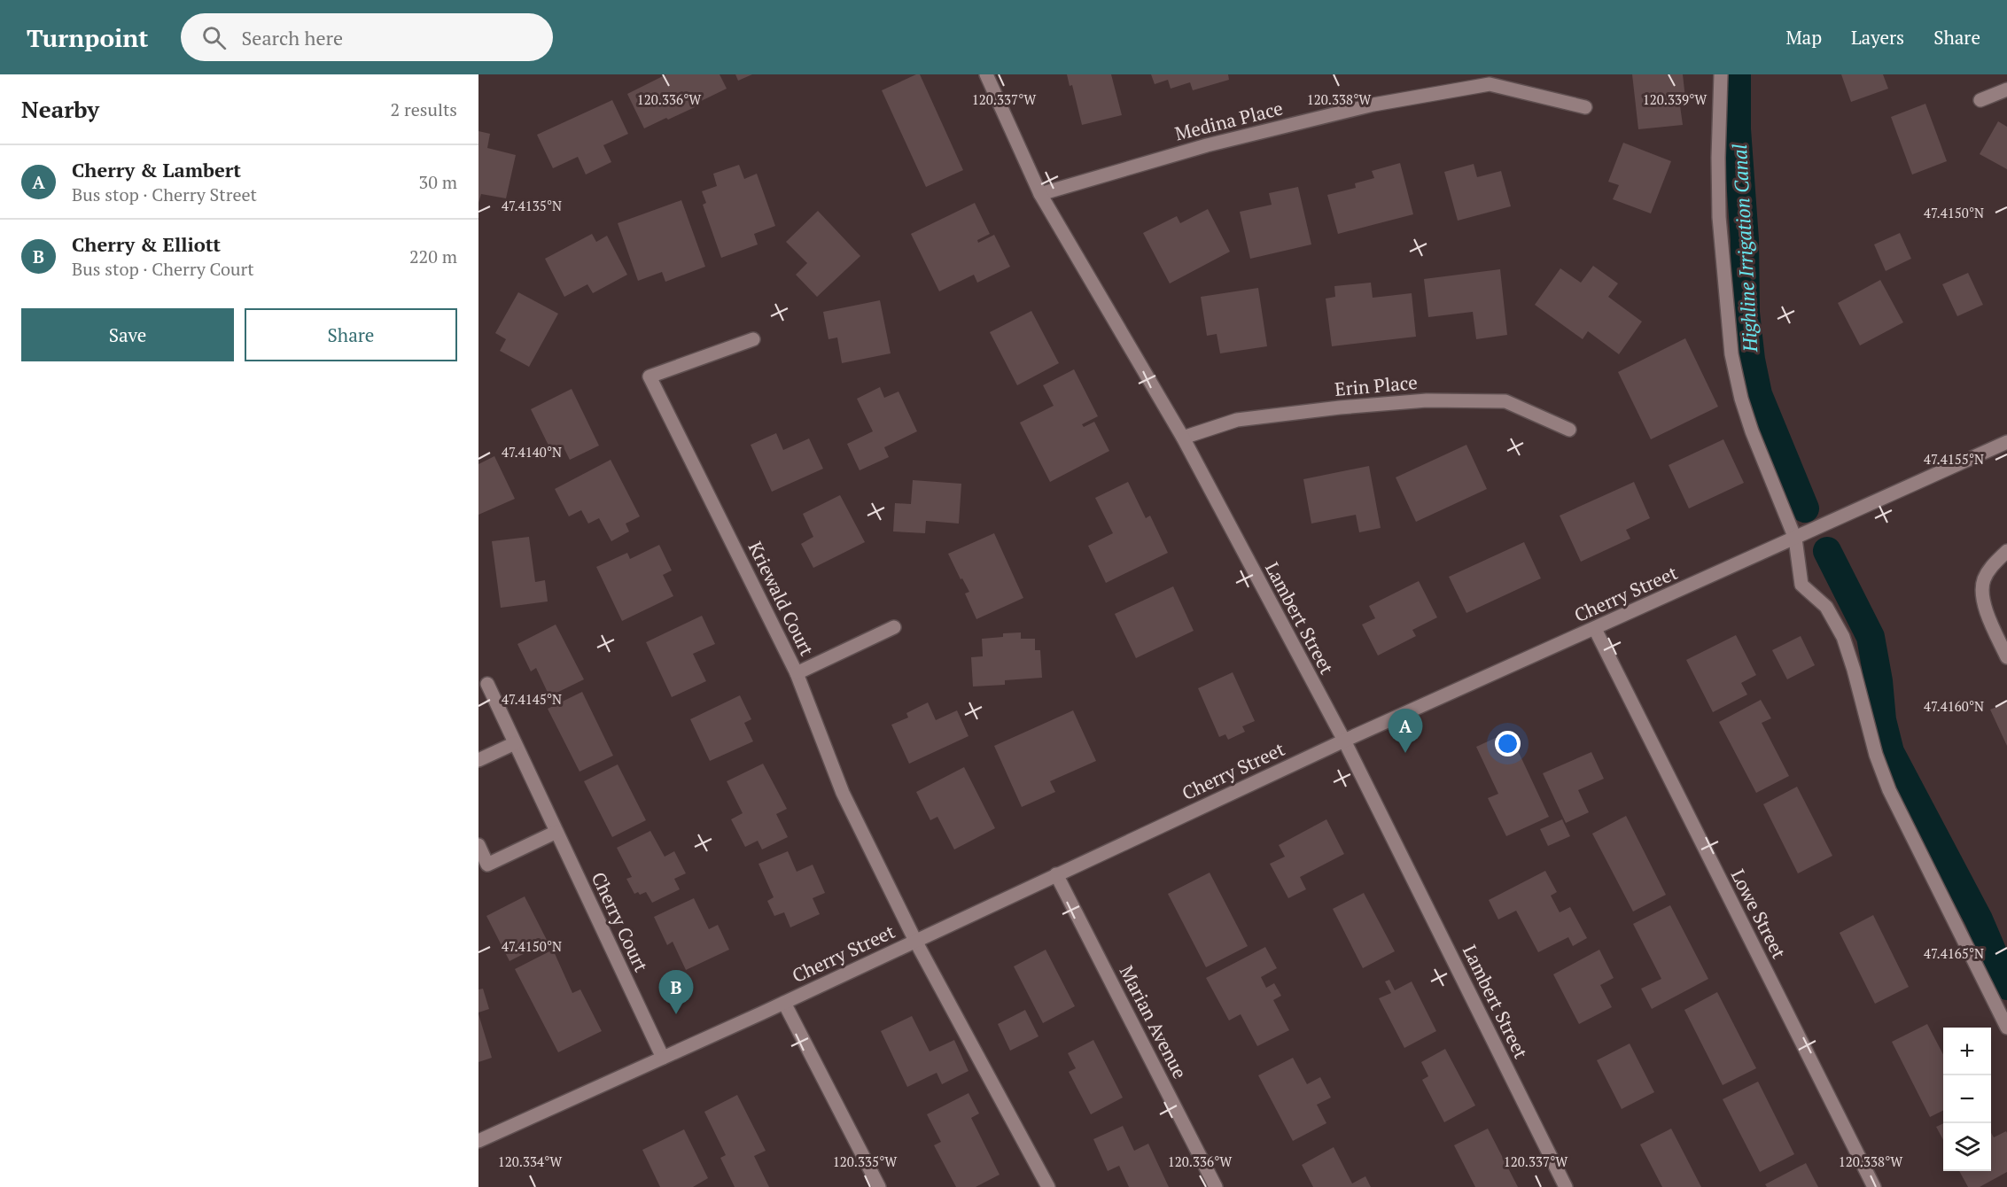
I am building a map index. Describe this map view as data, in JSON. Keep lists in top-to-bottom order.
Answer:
{
  "streets": {
    "street": [
      "Medina Place",
      "Erin Place",
      "Cherry Street",
      "Kriewald Court",
      "Lambert Street",
      "Lowe Street",
      "Cherry Court",
      "Marian Avenue"
    ]
  },
  "crossings": [
    ["Medina Place", "Lambert Street"],
    ["Erin Place", "Lambert Street"],
    ["Cherry Street", "Kriewald Court"],
    ["Cherry Street", "Lambert Street"],
    ["Cherry Street", "Lowe Street"],
    ["Cherry Street", "Cherry Court"],
    ["Cherry Street", "Marian Avenue"]
  ],
  "water": ["Highline Irrigation Canal"],
  "page": {
    "header": "Turnpoint",
    "search": "Search here",
    "nav": ["Map", "Layers", "Share"],
    "heading": ["Nearby", "2 results"],
    "list": [
      {
        "mark": "A",
        "name": "Cherry & Lambert",
        "note": "Bus stop · Cherry Street",
        "value": "30 m"
      },
      {
        "mark": "B",
        "name": "Cherry & Elliott",
        "note": "Bus stop · Cherry Court",
        "value": "220 m"
      }
    ],
    "buttons": ["Save", "Share"],
    "pins": ["A", "B"],
    "map_buttons": ["+", "−"]
  },
  "coordinates": [
    "120.336°W",
    "120.337°W",
    "120.338°W",
    "120.339°W",
    "47.4135°N",
    "47.4150°N",
    "47.4140°N",
    "47.4155°N",
    "47.4145°N",
    "47.4160°N",
    "47.4165°N",
    "120.334°W",
    "120.335°W"
  ]
}
